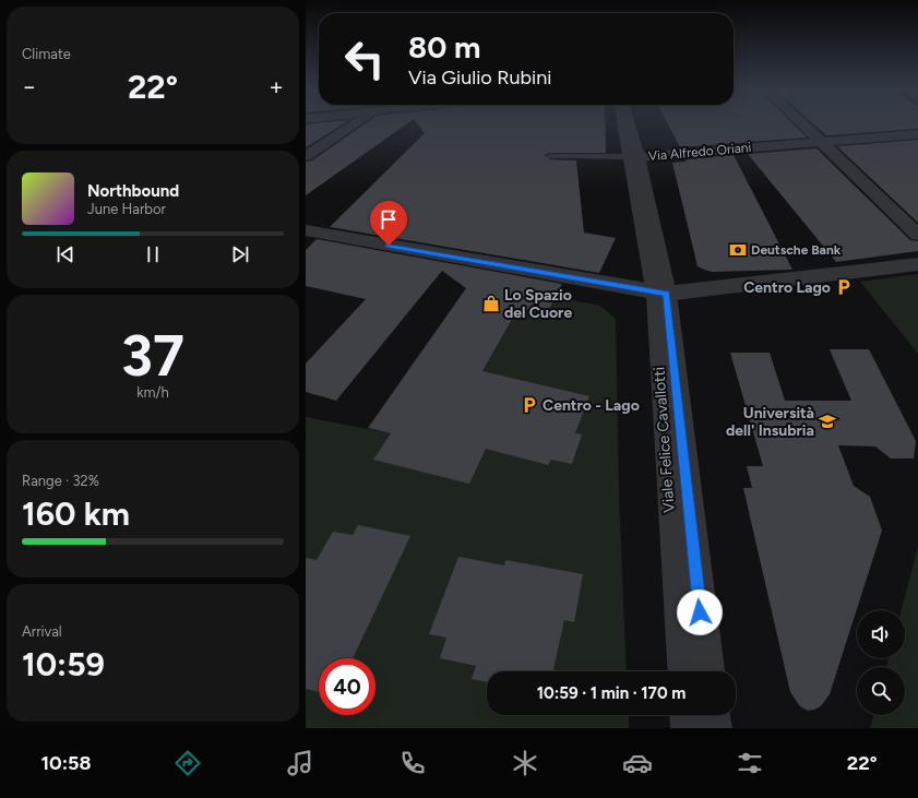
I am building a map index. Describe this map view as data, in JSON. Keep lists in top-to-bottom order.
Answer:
{
  "streets": {
    "street": ["Via Alfredo Oriani", "Viale Felice Cavallotti"]
  },
  "crossings": [
    ["Via Alfredo Oriani", "Viale Felice Cavallotti"]
  ],
  "places": {
    "bank": ["Deutsche Bank"],
    "parking": ["Centro Lago", "Centro - Lago"],
    "shop": ["Lo Spazio del Cuore"],
    "school or university": ["Università dell' Insubria"]
  },
  "page": {
    "tile": [
      "Climate",
      ["37", "km/h"],
      ["Range · 32%", "160 km"],
      ["Arrival", "10:59"]
    ],
    "turn": ["80 m", "Via Giulio Rubini"],
    "heat": ["−", "22°", "+"],
    "song": ["Northbound", "June Harbor"],
    "limit": "40",
    "trip": "10:59 · 1 min · 170 m",
    "tabs": ["10:58", "22°"]
  }
}
